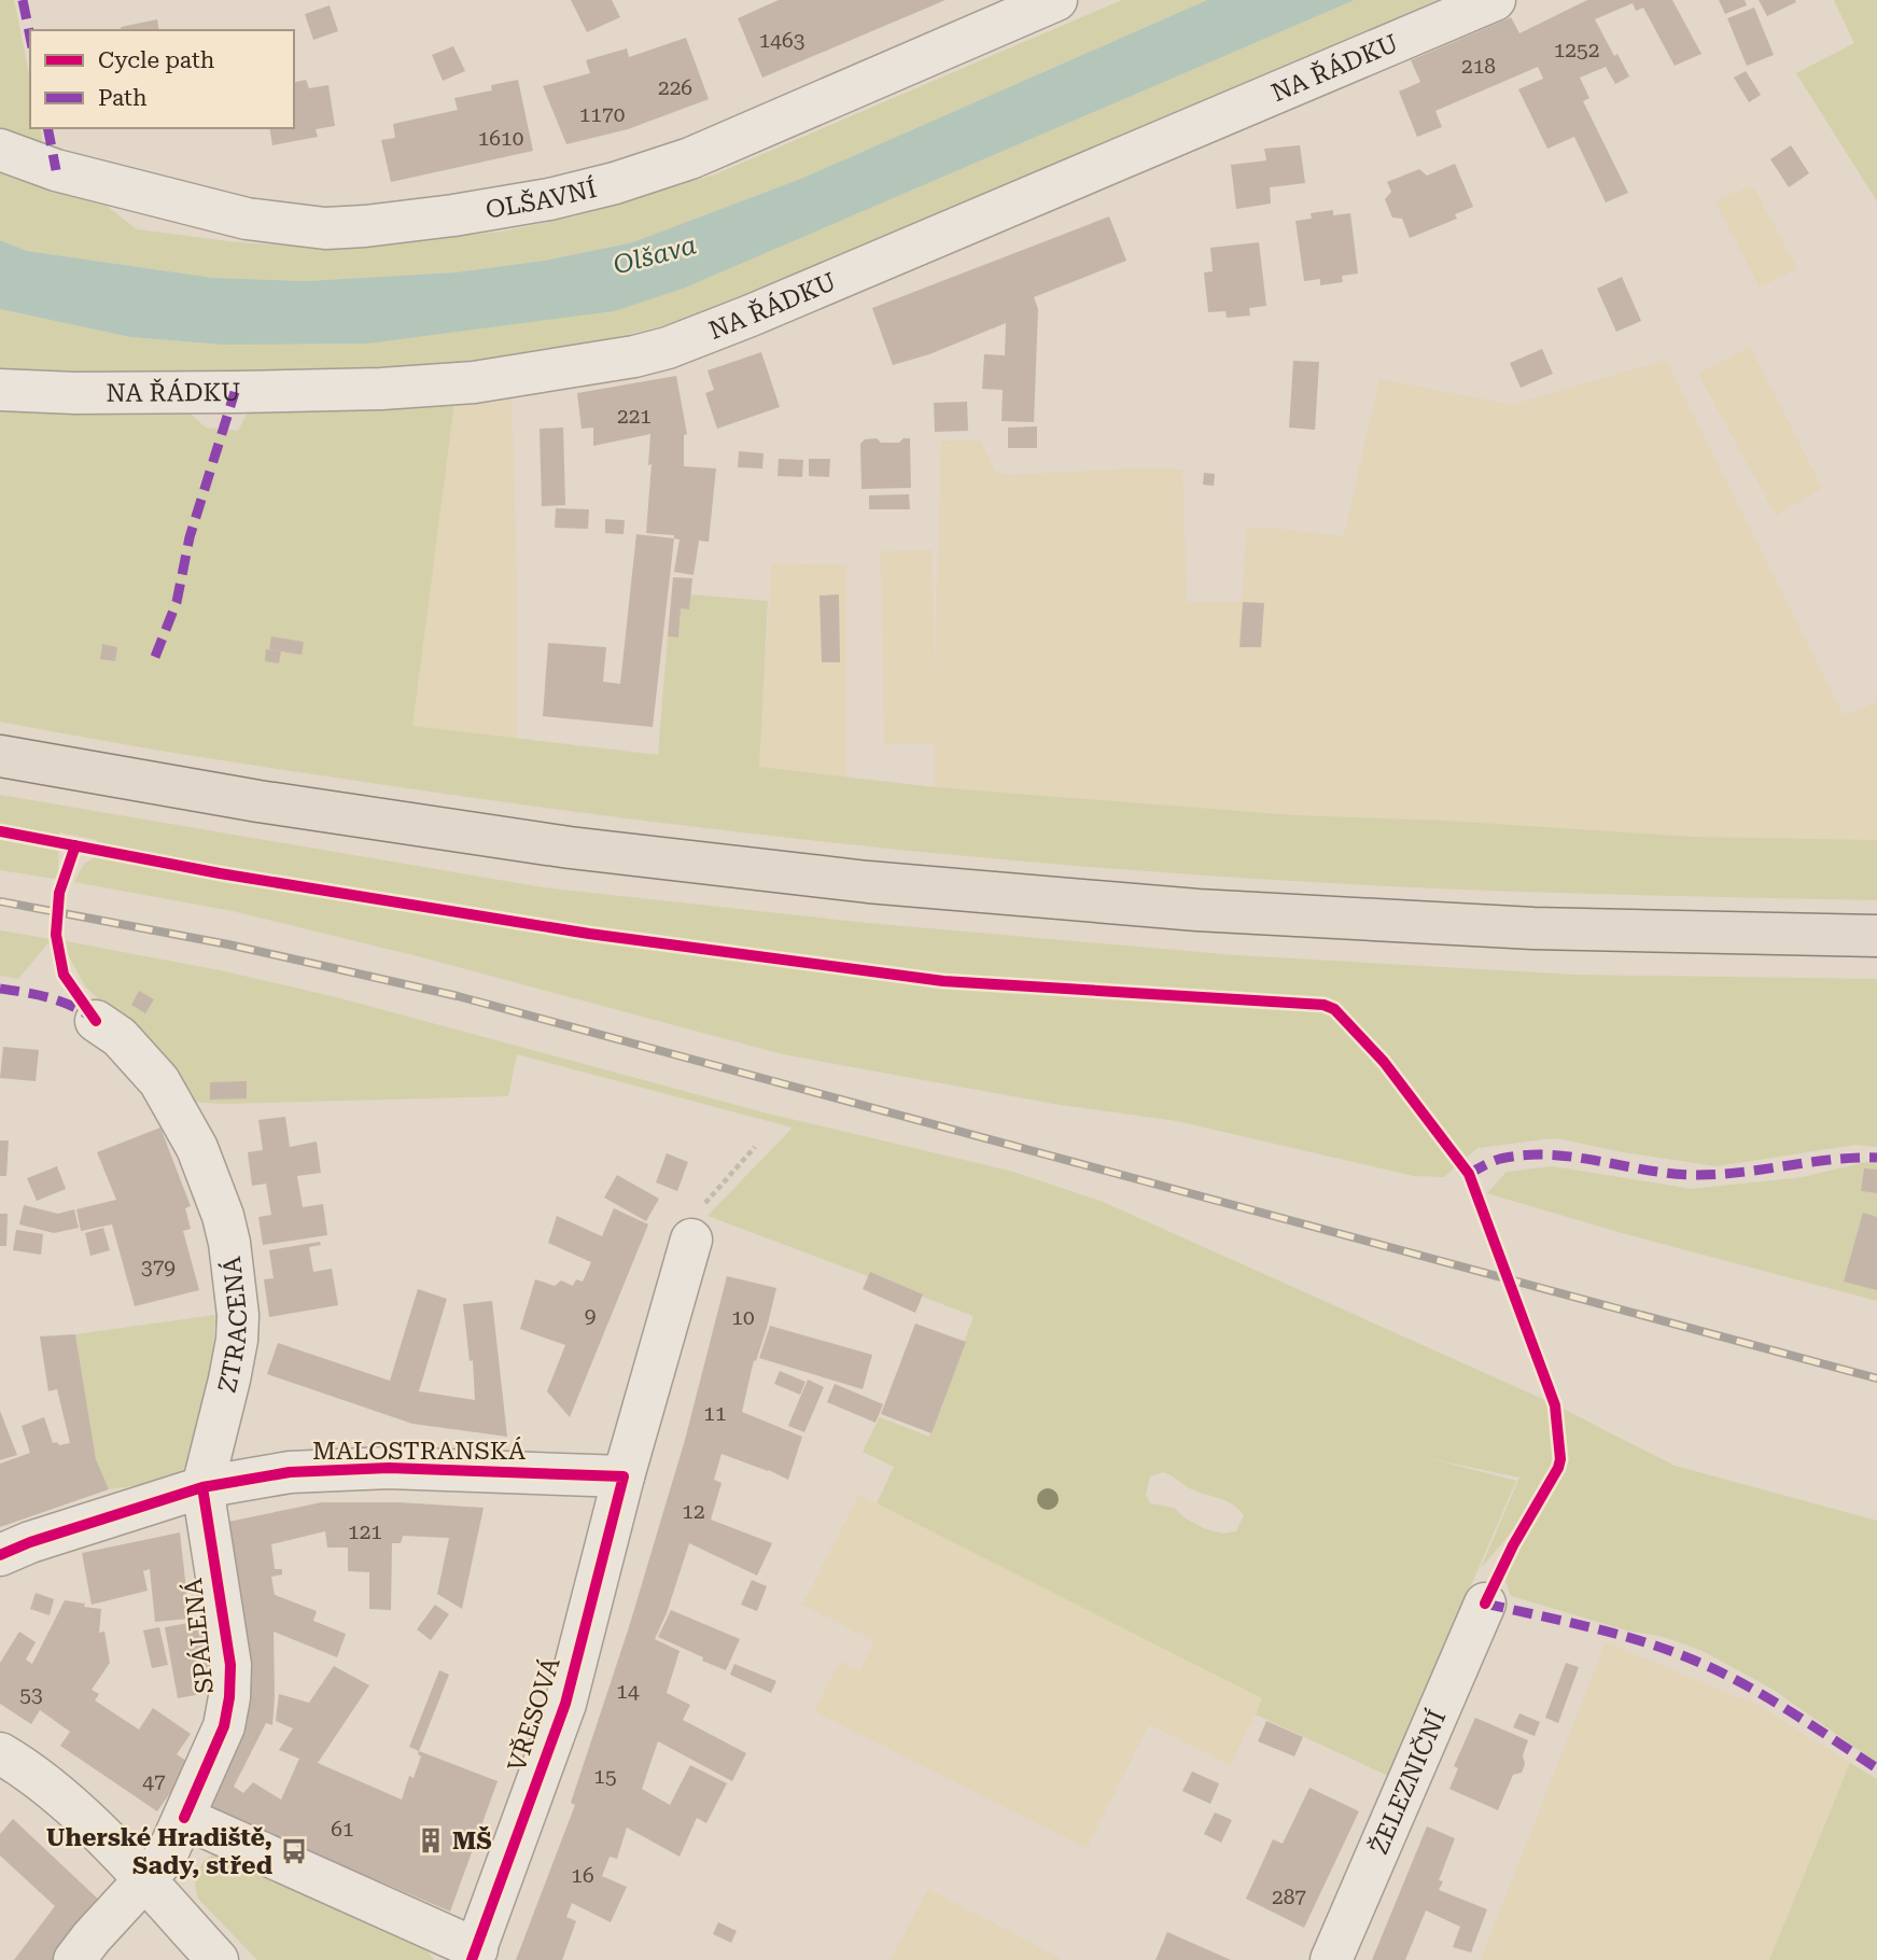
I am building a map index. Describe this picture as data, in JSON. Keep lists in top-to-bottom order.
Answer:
{
  "streets": {
    "street": [
      "NA ŘÁDKU",
      "OLŠAVNÍ",
      "ZTRACENÁ",
      "MALOSTRANSKÁ",
      "SPÁLENÁ",
      "VŘESOVÁ",
      "ŽELEZNIČNÍ"
    ]
  },
  "crossings": [
    ["ZTRACENÁ", "MALOSTRANSKÁ"],
    ["ZTRACENÁ", "SPÁLENÁ"],
    ["MALOSTRANSKÁ", "SPÁLENÁ"],
    ["MALOSTRANSKÁ", "VŘESOVÁ"]
  ],
  "water": ["Olšava"],
  "places": {
    "building": ["MŠ"],
    "bus stop": ["Uherské Hradiště, Sady, střed"]
  },
  "house_numbers": [
    "1463",
    "1252",
    "218",
    "226",
    "1170",
    "1610",
    "221",
    "379",
    "9",
    "10",
    "11",
    "12",
    "121",
    "14",
    "53",
    "15",
    "47",
    "61",
    "16",
    "287"
  ],
  "legend": ["Cycle path", "Path"]
}
